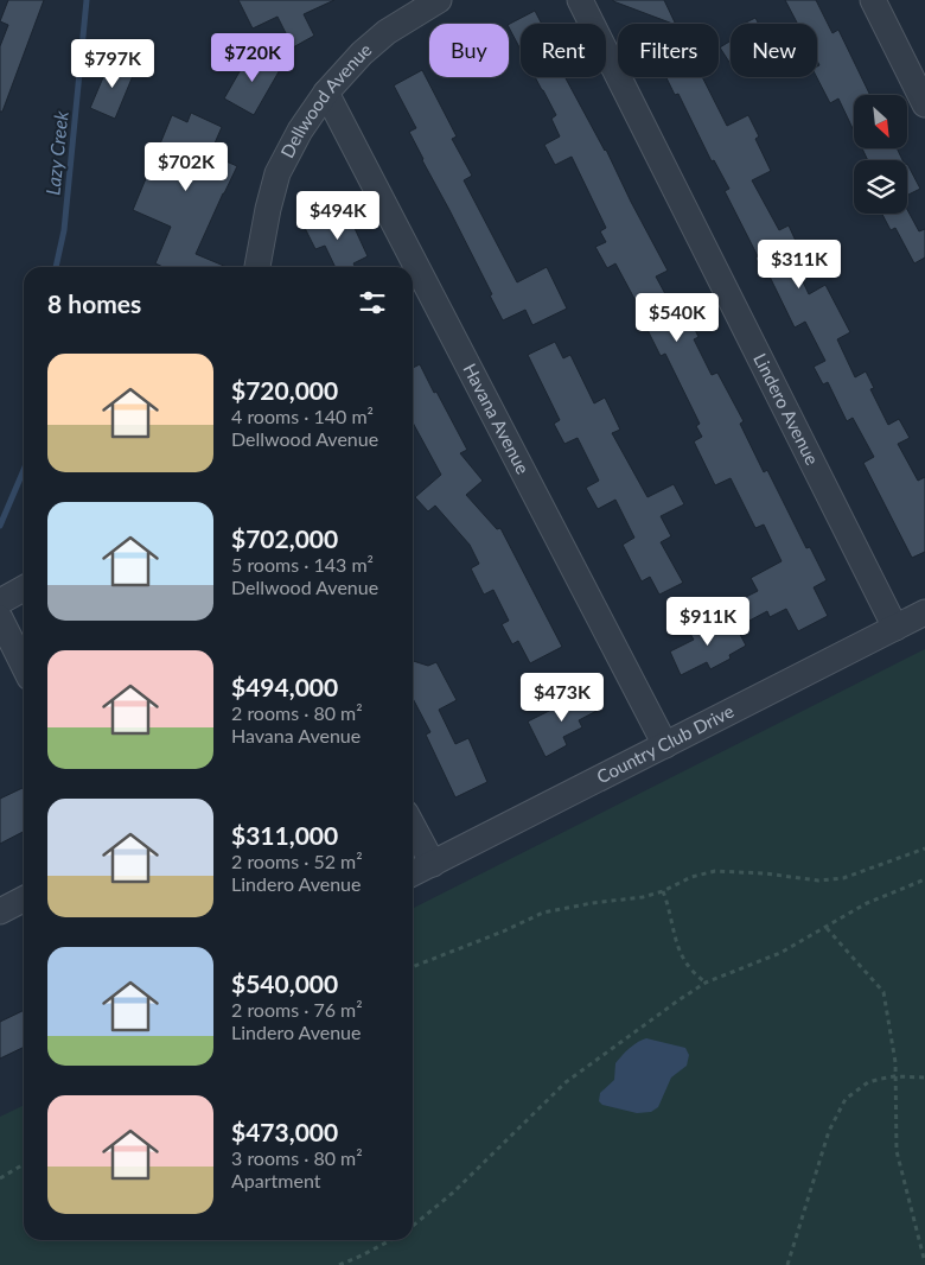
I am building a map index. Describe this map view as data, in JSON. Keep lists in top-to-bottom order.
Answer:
{
  "streets": {
    "street": [
      "Dellwood Avenue",
      "Lindero Avenue",
      "Havana Avenue",
      "Country Club Drive"
    ]
  },
  "crossings": [
    ["Dellwood Avenue", "Havana Avenue"],
    ["Lindero Avenue", "Country Club Drive"],
    ["Havana Avenue", "Country Club Drive"]
  ],
  "water": ["Lazy Creek"],
  "north": "bottom right",
  "page": {
    "chip": [
      "Buy",
      "Rent",
      "Filters",
      "New"
    ],
    "price": [
      "$720K",
      "$797K",
      "$702K",
      "$494K",
      "$311K",
      "$540K",
      "$911K",
      "$473K"
    ],
    "heading": "8 homes",
    "list": [
      {
        "name": "$720,000",
        "note": "4 rooms · 140 m² · Dellwood Avenue"
      },
      {
        "name": "$702,000",
        "note": "5 rooms · 143 m² · Dellwood Avenue"
      },
      {
        "name": "$494,000",
        "note": "2 rooms · 80 m² · Havana Avenue"
      },
      {
        "name": "$311,000",
        "note": "2 rooms · 52 m² · Lindero Avenue"
      },
      {
        "name": "$540,000",
        "note": "2 rooms · 76 m² · Lindero Avenue"
      },
      {
        "name": "$473,000",
        "note": "3 rooms · 80 m² · Apartment"
      }
    ]
  }
}
